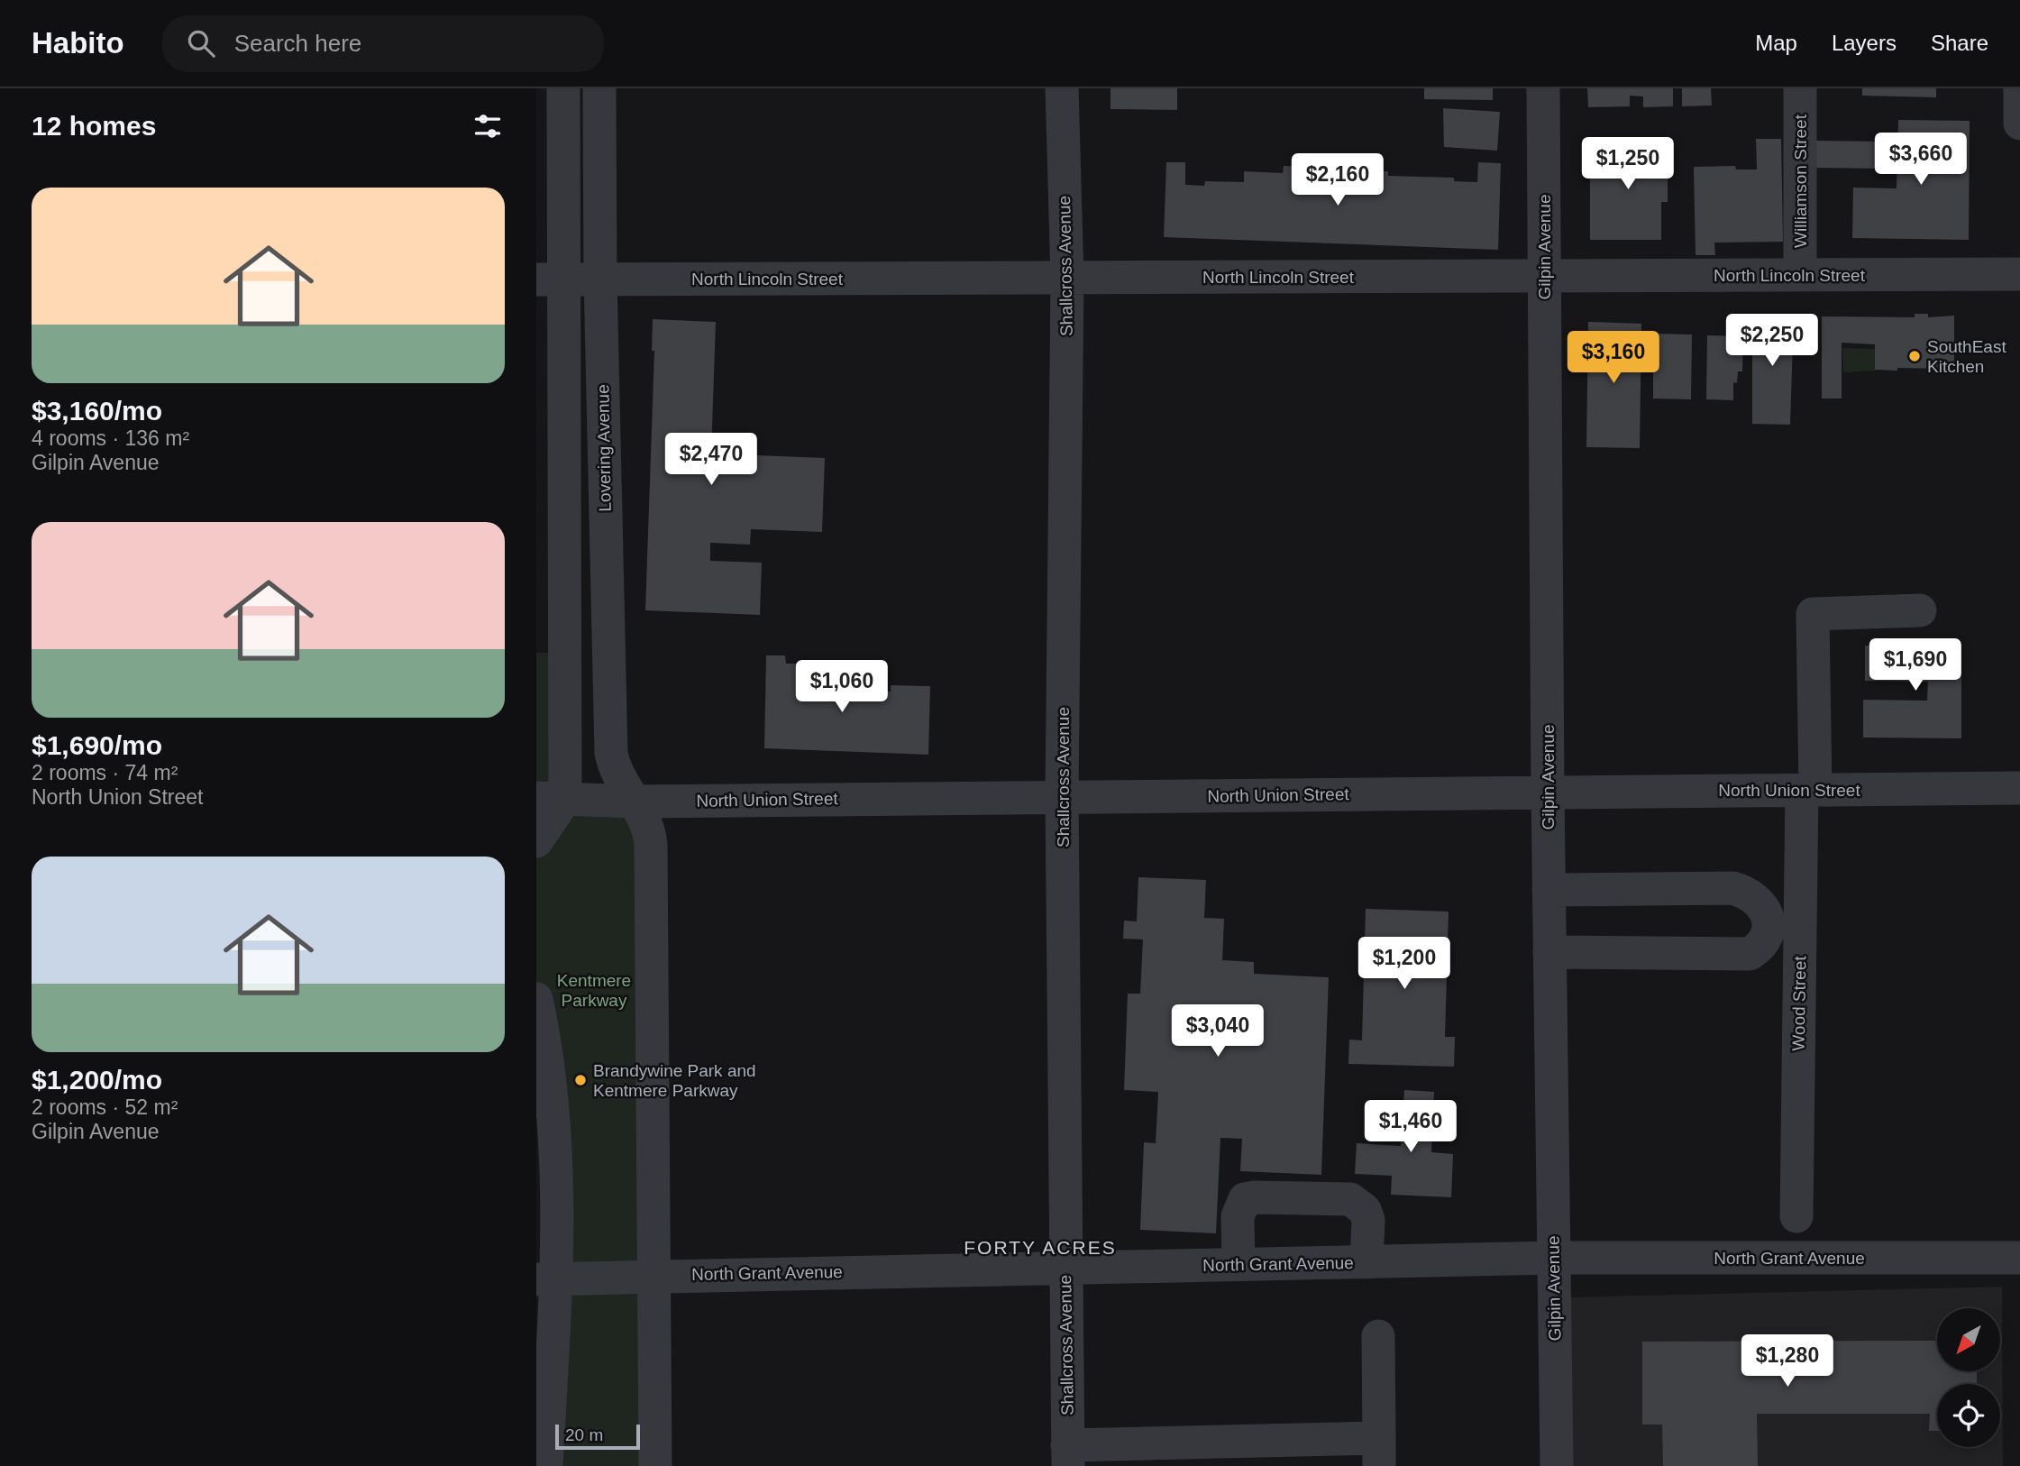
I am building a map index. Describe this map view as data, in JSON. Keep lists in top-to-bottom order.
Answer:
{
  "streets": {
    "street": [
      "Williamson Street",
      "Gilpin Avenue",
      "Shallcross Avenue",
      "North Lincoln Street",
      "Lovering Avenue",
      "North Union Street",
      "Wood Street",
      "North Grant Avenue"
    ]
  },
  "crossings": [
    ["Williamson Street", "North Lincoln Street"],
    ["Gilpin Avenue", "North Lincoln Street"],
    ["Gilpin Avenue", "North Union Street"],
    ["Gilpin Avenue", "North Grant Avenue"],
    ["Shallcross Avenue", "North Lincoln Street"],
    ["Shallcross Avenue", "North Union Street"],
    ["Shallcross Avenue", "North Grant Avenue"],
    ["North Lincoln Street", "Lovering Avenue"],
    ["Lovering Avenue", "North Union Street"],
    ["North Union Street", "Wood Street"]
  ],
  "districts": ["FORTY ACRES"],
  "parks": ["Kentmere Parkway"],
  "places": ["SouthEast Kitchen", "Brandywine Park and Kentmere Parkway"],
  "scale_bar": "20 m",
  "north": "bottom left",
  "page": {
    "header": "Habito",
    "search": "Search here",
    "nav": ["Map", "Layers", "Share"],
    "heading": "12 homes",
    "price": [
      "$3,660",
      "$1,250",
      "$2,160",
      "$2,250",
      "$3,160",
      "$2,470",
      "$1,690",
      "$1,060",
      "$1,200",
      "$3,040",
      "$1,460",
      "$1,280"
    ],
    "list": [
      {
        "name": "$3,160/mo",
        "note": "4 rooms · 136 m² · Gilpin Avenue"
      },
      {
        "name": "$1,690/mo",
        "note": "2 rooms · 74 m² · North Union Street"
      },
      {
        "name": "$1,200/mo",
        "note": "2 rooms · 52 m² · Gilpin Avenue"
      }
    ],
    "scale": "20 m"
  }
}
